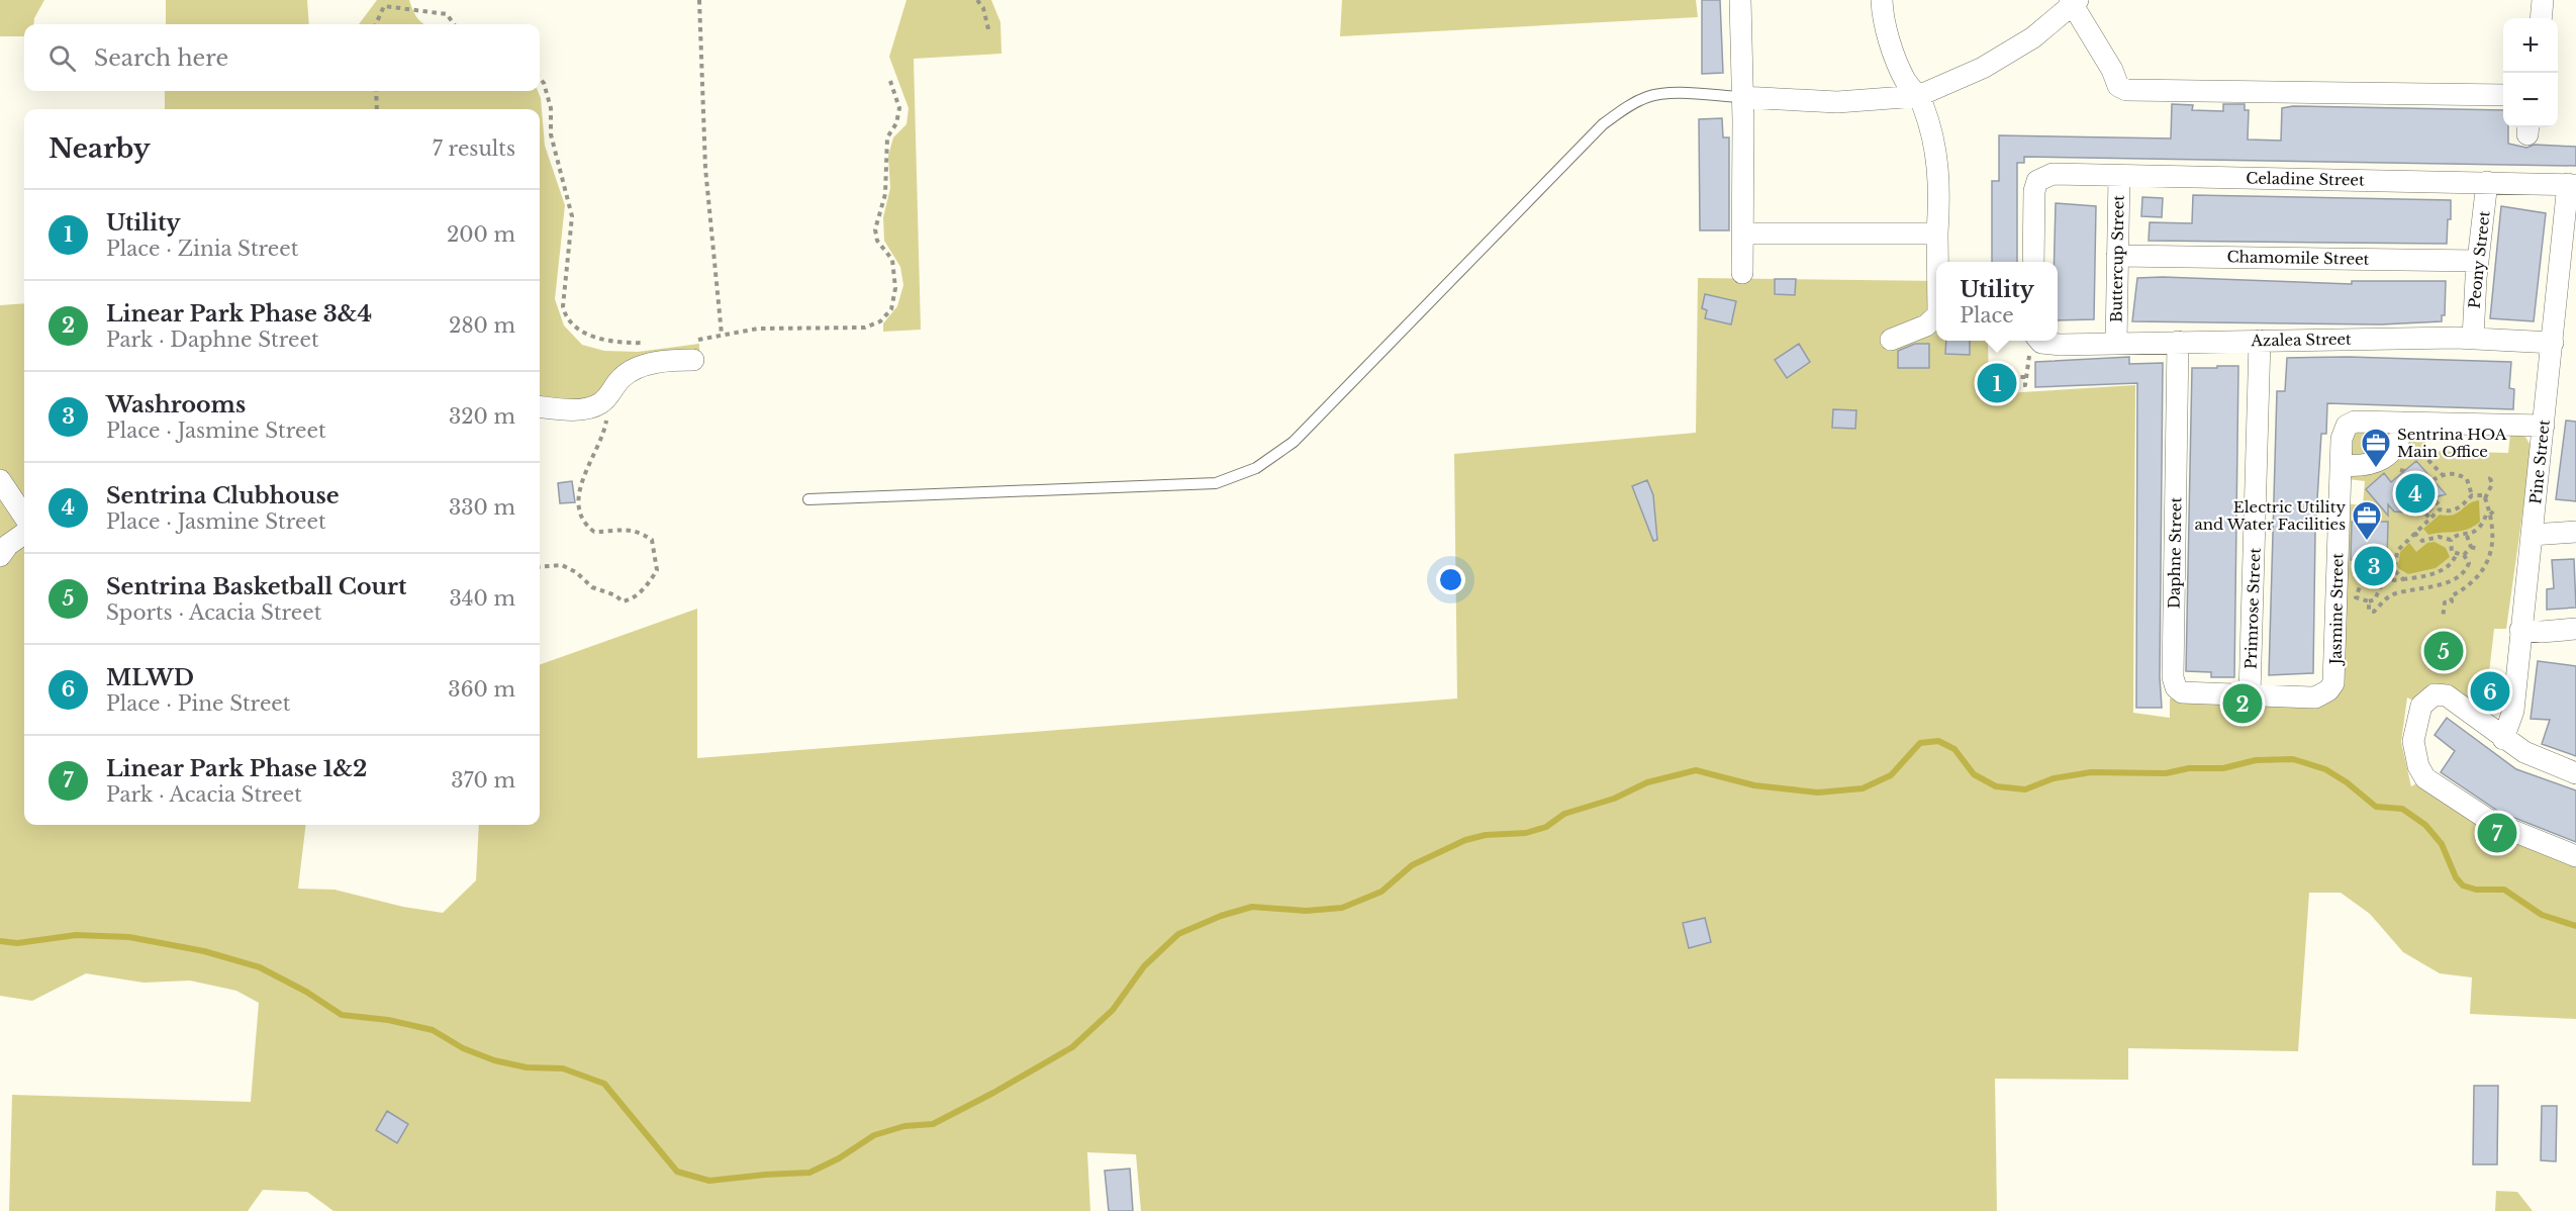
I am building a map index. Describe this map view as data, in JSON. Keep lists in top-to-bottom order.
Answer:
{
  "streets": {
    "street": [
      "Celadine Street",
      "Chamomile Street",
      "Buttercup Street",
      "Peony Street",
      "Azalea Street",
      "Pine Street",
      "Daphne Street",
      "Primrose Street",
      "Jasmine Street"
    ]
  },
  "crossings": [
    ["Celadine Street", "Buttercup Street"],
    ["Celadine Street", "Peony Street"],
    ["Celadine Street", "Pine Street"],
    ["Chamomile Street", "Buttercup Street"],
    ["Chamomile Street", "Peony Street"],
    ["Buttercup Street", "Azalea Street"],
    ["Peony Street", "Azalea Street"],
    ["Azalea Street", "Pine Street"],
    ["Azalea Street", "Daphne Street"],
    ["Azalea Street", "Primrose Street"],
    ["Pine Street", "Jasmine Street"],
    ["Daphne Street", "Primrose Street"],
    ["Daphne Street", "Jasmine Street"],
    ["Primrose Street", "Jasmine Street"]
  ],
  "places": {
    "office": ["Sentrina HOA Main Office", "Electric Utility and Water Facilities"]
  },
  "page": {
    "map_buttons": ["+", "−"],
    "search": "Search here",
    "heading": ["Nearby", "7 results"],
    "list": [
      {
        "mark": "1",
        "name": "Utility",
        "note": "Place · Zinia Street",
        "value": "200 m"
      },
      {
        "mark": "2",
        "name": "Linear Park Phase 3&4",
        "note": "Park · Daphne Street",
        "value": "280 m"
      },
      {
        "mark": "3",
        "name": "Washrooms",
        "note": "Place · Jasmine Street",
        "value": "320 m"
      },
      {
        "mark": "4",
        "name": "Sentrina Clubhouse",
        "note": "Place · Jasmine Street",
        "value": "330 m"
      },
      {
        "mark": "5",
        "name": "Sentrina Basketball Court",
        "note": "Sports · Acacia Street",
        "value": "340 m"
      },
      {
        "mark": "6",
        "name": "MLWD",
        "note": "Place · Pine Street",
        "value": "360 m"
      },
      {
        "mark": "7",
        "name": "Linear Park Phase 1&2",
        "note": "Park · Acacia Street",
        "value": "370 m"
      }
    ],
    "popup": ["Utility", "Place"],
    "pins": [
      "1",
      "4",
      "3",
      "5",
      "6",
      "2",
      "7"
    ]
  }
}
